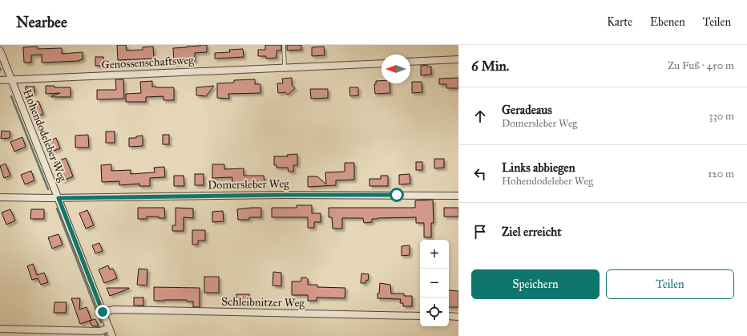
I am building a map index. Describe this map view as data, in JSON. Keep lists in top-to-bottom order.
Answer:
{
  "streets": {
    "street": [
      "Genossenschaftsweg",
      "Hohendodeleber Weg",
      "Domersleber Weg",
      "Schleibnitzer Weg"
    ]
  },
  "crossings": [
    ["Genossenschaftsweg", "Hohendodeleber Weg"],
    ["Hohendodeleber Weg", "Domersleber Weg"],
    ["Hohendodeleber Weg", "Schleibnitzer Weg"]
  ],
  "north": "left",
  "page": {
    "header": "Nearbee",
    "nav": ["Karte", "Ebenen", "Teilen"],
    "heading": ["6 Min.", "Zu Fuß · 450 m"],
    "list": [
      ["Geradeaus", "Domersleber Weg", "330 m"],
      ["Links abbiegen", "Hohendodeleber Weg", "120 m"],
      "Ziel erreicht"
    ],
    "map_buttons": ["+", "−"],
    "buttons": ["Speichern", "Teilen"]
  }
}
